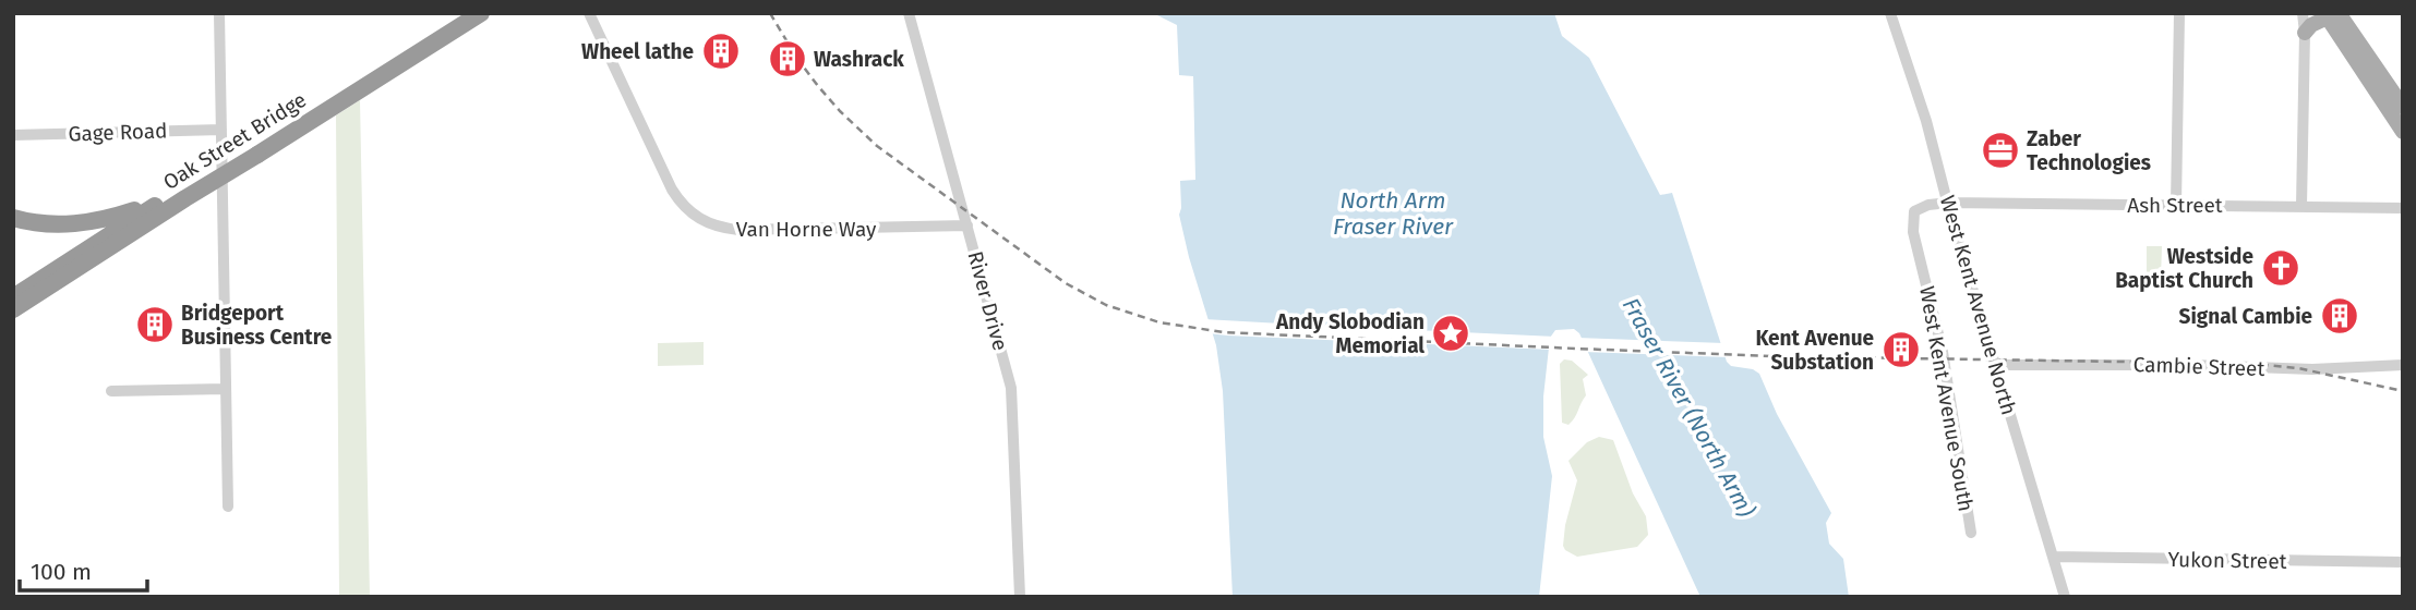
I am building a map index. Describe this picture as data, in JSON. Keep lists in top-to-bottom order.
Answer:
{
  "streets": {
    "highway": ["Oak Street Bridge"],
    "street": [
      "Gage Road",
      "Ash Street",
      "Van Horne Way",
      "River Drive",
      "West Kent Avenue North",
      "Cambie Street",
      "West Kent Avenue South",
      "Yukon Street"
    ]
  },
  "crossings": [
    ["Ash Street", "West Kent Avenue North"],
    ["Ash Street", "West Kent Avenue South"],
    ["Van Horne Way", "River Drive"],
    ["West Kent Avenue North", "Cambie Street"],
    ["West Kent Avenue North", "West Kent Avenue South"],
    ["West Kent Avenue North", "Yukon Street"]
  ],
  "water": ["North Arm Fraser River", "Fraser River (North Arm)"],
  "places": {
    "building": [
      "Wheel lathe",
      "Washrack",
      "Signal Cambie",
      "Bridgeport Business Centre",
      "Kent Avenue Substation"
    ],
    "office": ["Zaber Technologies"],
    "church": ["Westside Baptist Church"],
    "place": ["Andy Slobodian Memorial"]
  },
  "scale_bar": "100 m"
}
